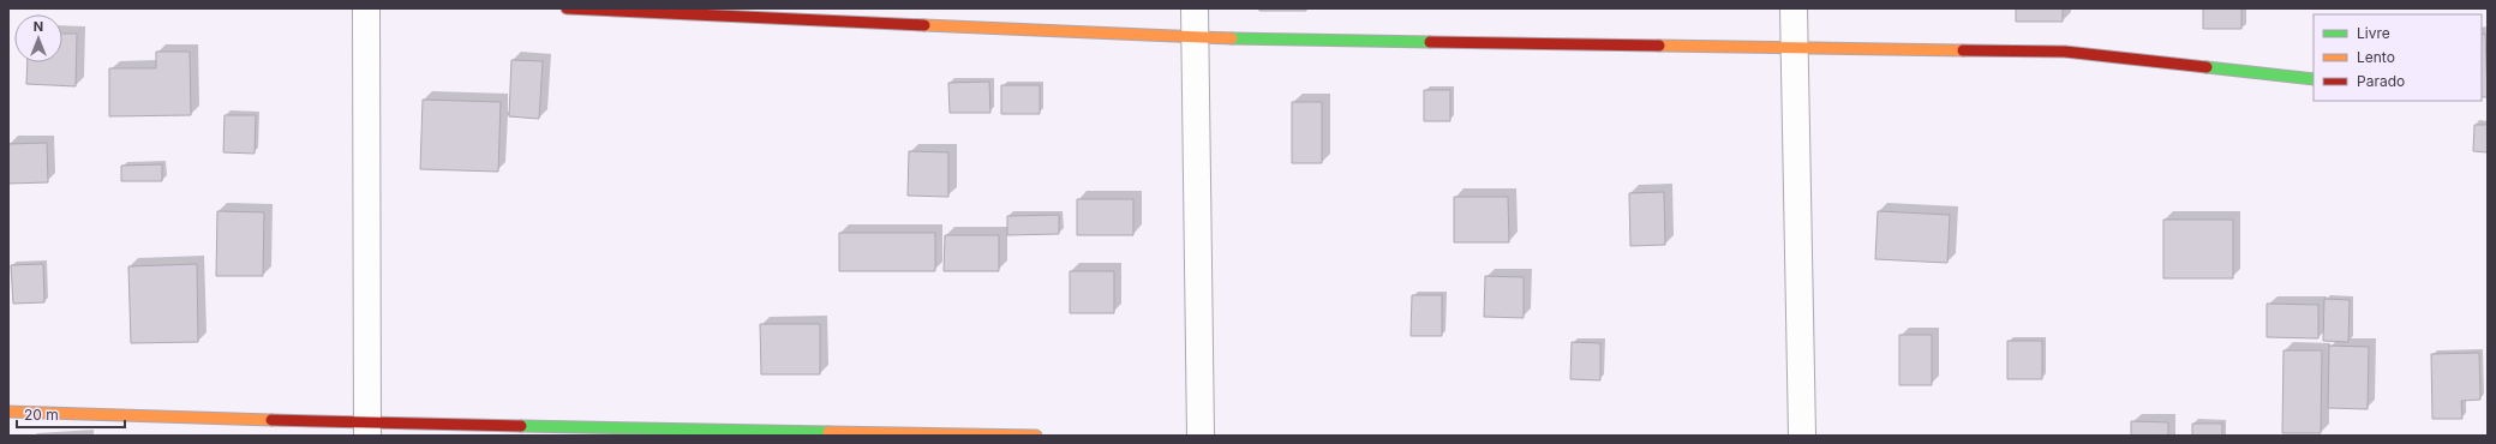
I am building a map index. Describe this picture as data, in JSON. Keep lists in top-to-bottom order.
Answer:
{
  "legend": ["Livre", "Lento", "Parado"],
  "scale_bar": "20 m",
  "north": "top"
}
